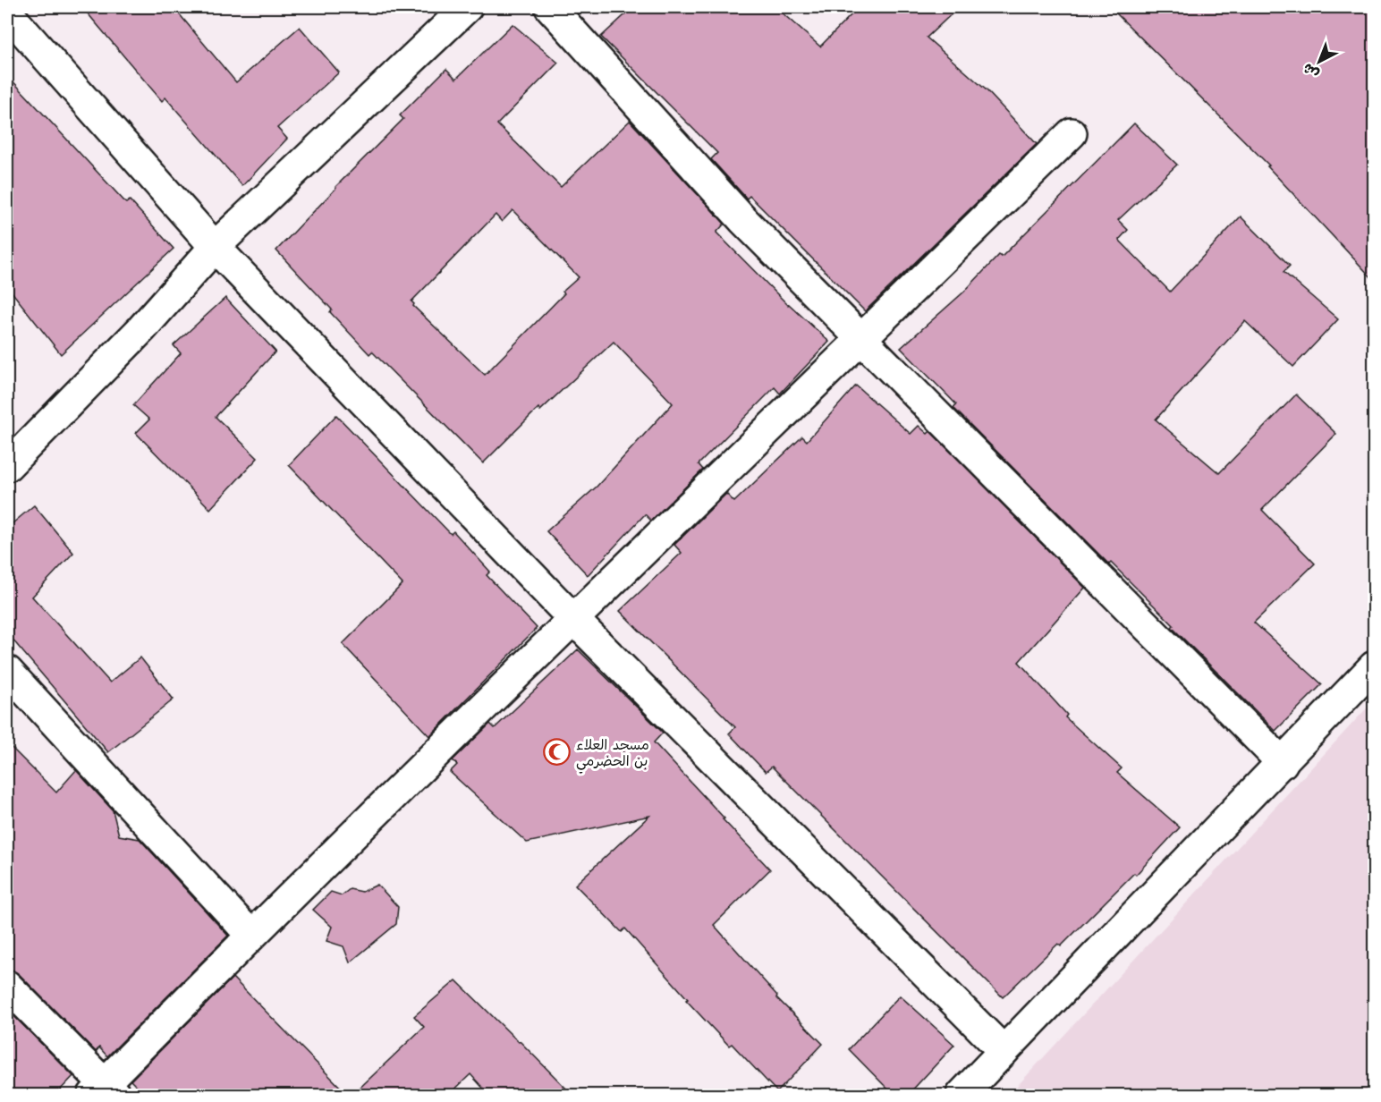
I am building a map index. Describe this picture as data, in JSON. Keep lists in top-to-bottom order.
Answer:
{
  "places": {
    "mosque": ["مسجد العلاء بن الحضرمي"]
  },
  "north": "bottom left"
}
